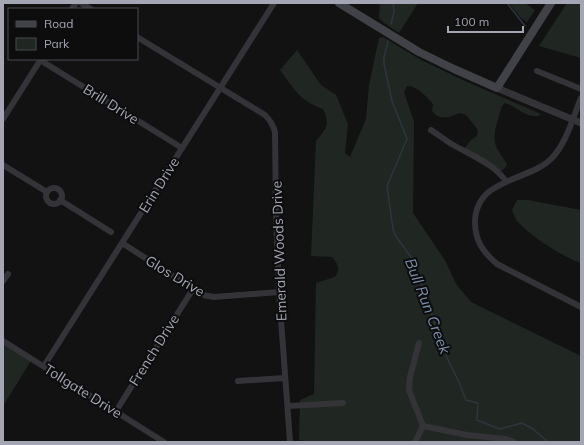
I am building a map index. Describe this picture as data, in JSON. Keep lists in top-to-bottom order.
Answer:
{
  "streets": {
    "street": [
      "Brill Drive",
      "Erin Drive",
      "Emerald Woods Drive",
      "Glos Drive",
      "French Drive",
      "Tollgate Drive"
    ]
  },
  "crossings": [
    ["Brill Drive", "Erin Drive"],
    ["Erin Drive", "Emerald Woods Drive"],
    ["Erin Drive", "Glos Drive"],
    ["Erin Drive", "Tollgate Drive"],
    ["Emerald Woods Drive", "Glos Drive"],
    ["Glos Drive", "French Drive"],
    ["French Drive", "Tollgate Drive"]
  ],
  "water": ["Bull Run Creek"],
  "legend": ["Road", "Park"],
  "scale_bar": "100 m"
}
